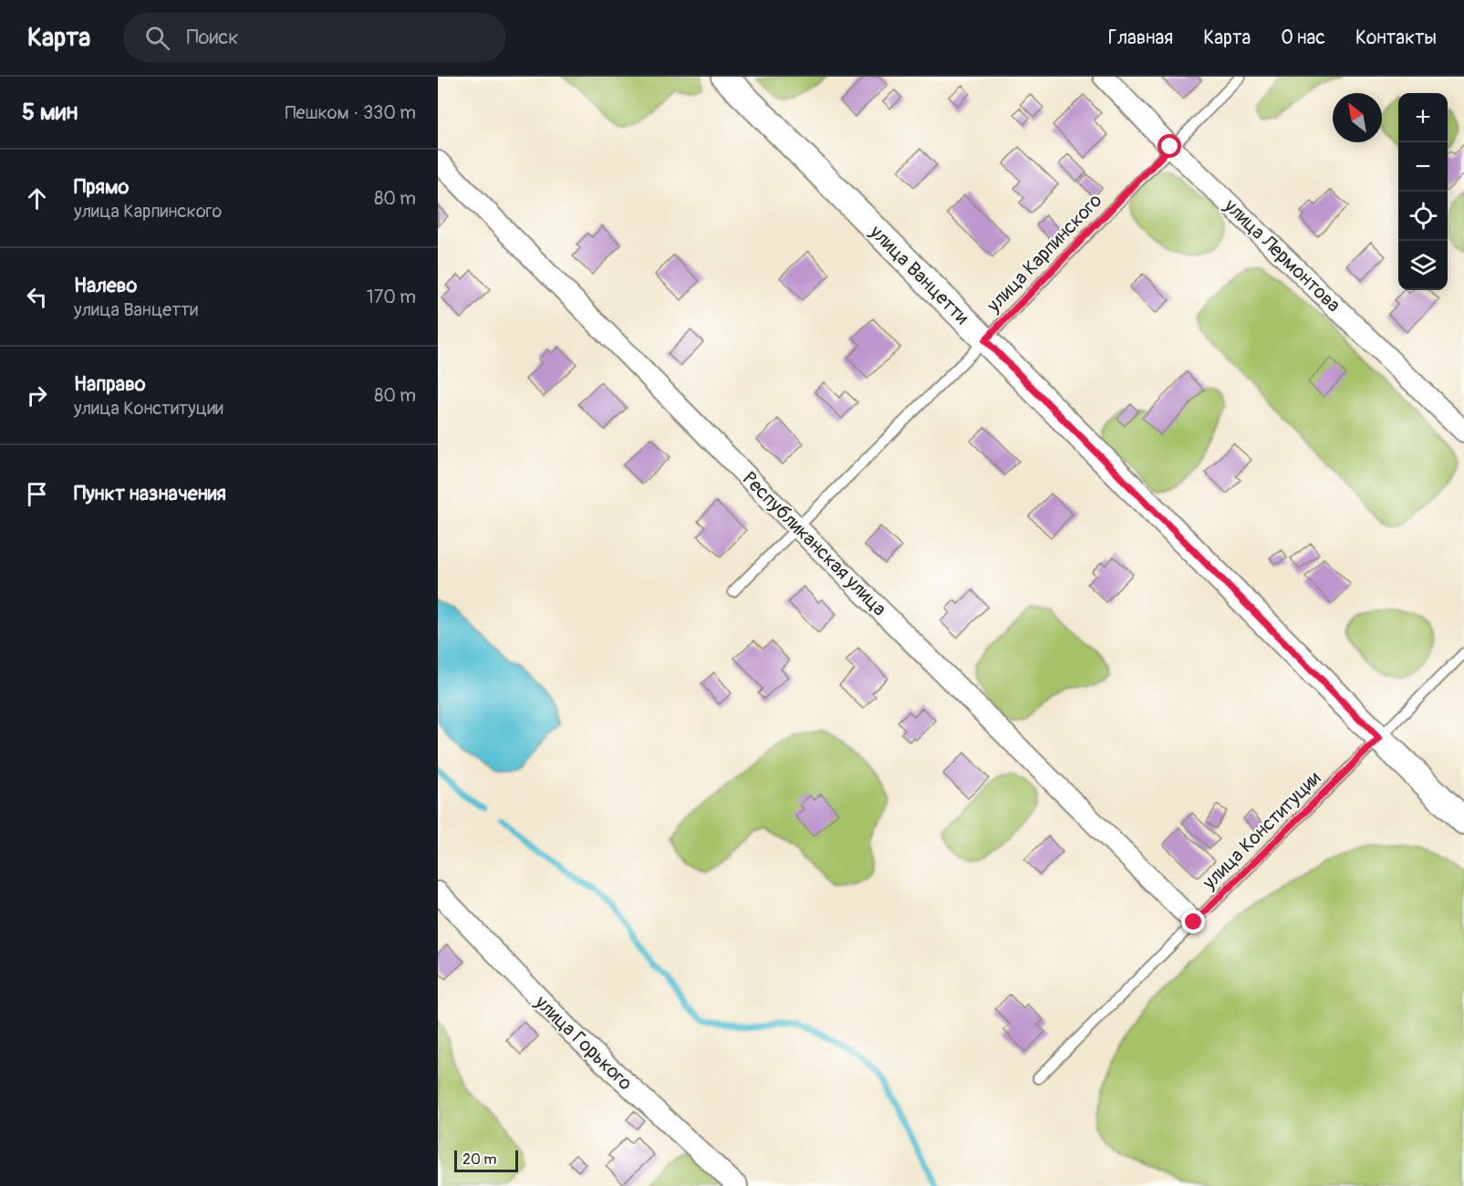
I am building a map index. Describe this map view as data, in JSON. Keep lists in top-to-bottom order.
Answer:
{
  "streets": {
    "street": [
      "улица Лермонтова",
      "улица Ванцетти",
      "Республиканская улица",
      "улица Горького"
    ],
    "lane": ["улица Карпинского", "улица Конституции"]
  },
  "crossings": [
    ["улица Карпинского", "улица Лермонтова"],
    ["улица Карпинского", "улица Ванцетти"],
    ["улица Карпинского", "Республиканская улица"],
    ["улица Ванцетти", "улица Конституции"],
    ["Республиканская улица", "улица Конституции"]
  ],
  "scale_bar": "20 m",
  "north": "top left",
  "page": {
    "header": "Карта",
    "search": "Поиск",
    "nav": [
      "Главная",
      "Карта",
      "О нас",
      "Контакты"
    ],
    "heading": ["5 мин", "Пешком · 330 m"],
    "map_buttons": ["+", "−"],
    "list": [
      ["Прямо", "улица Карпинского", "80 m"],
      ["Налево", "улица Ванцетти", "170 m"],
      ["Направо", "улица Конституции", "80 m"],
      "Пункт назначения"
    ],
    "scale": "20 m"
  }
}
